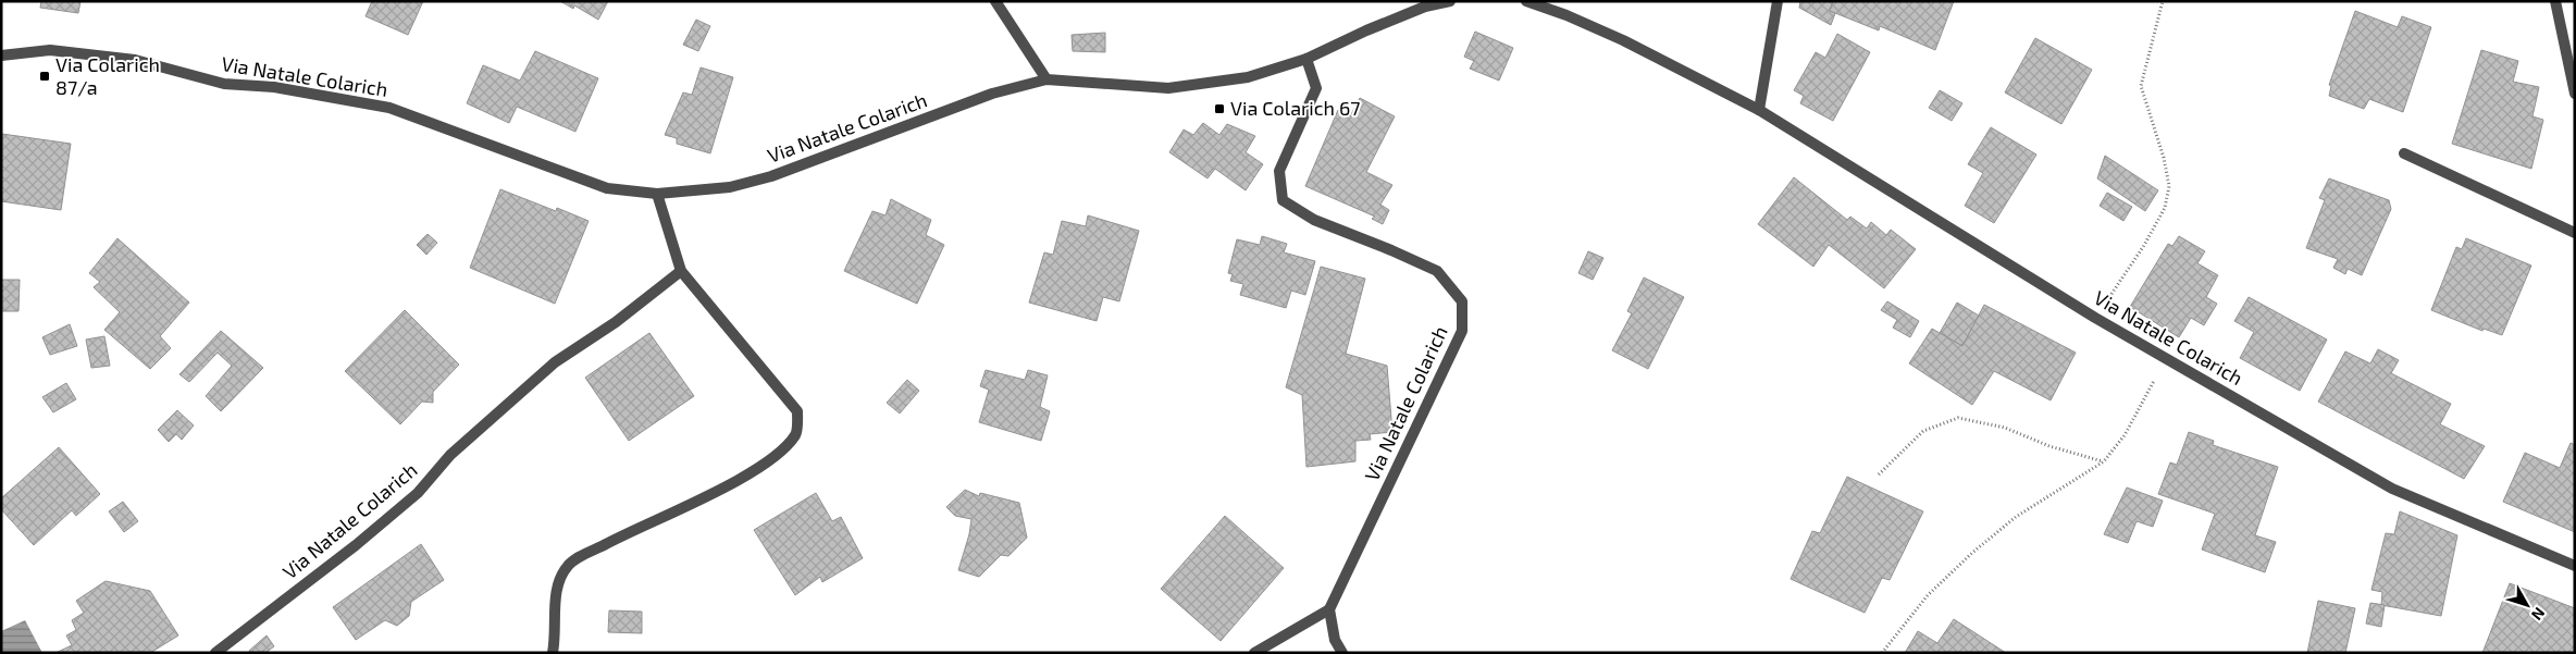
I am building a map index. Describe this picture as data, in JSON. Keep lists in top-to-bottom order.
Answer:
{
  "streets": {
    "street": ["Via Natale Colarich"]
  },
  "places": {
    "transit": ["Via Colarich 87/a", "Via Colarich 67"]
  },
  "north": "bottom right"
}
